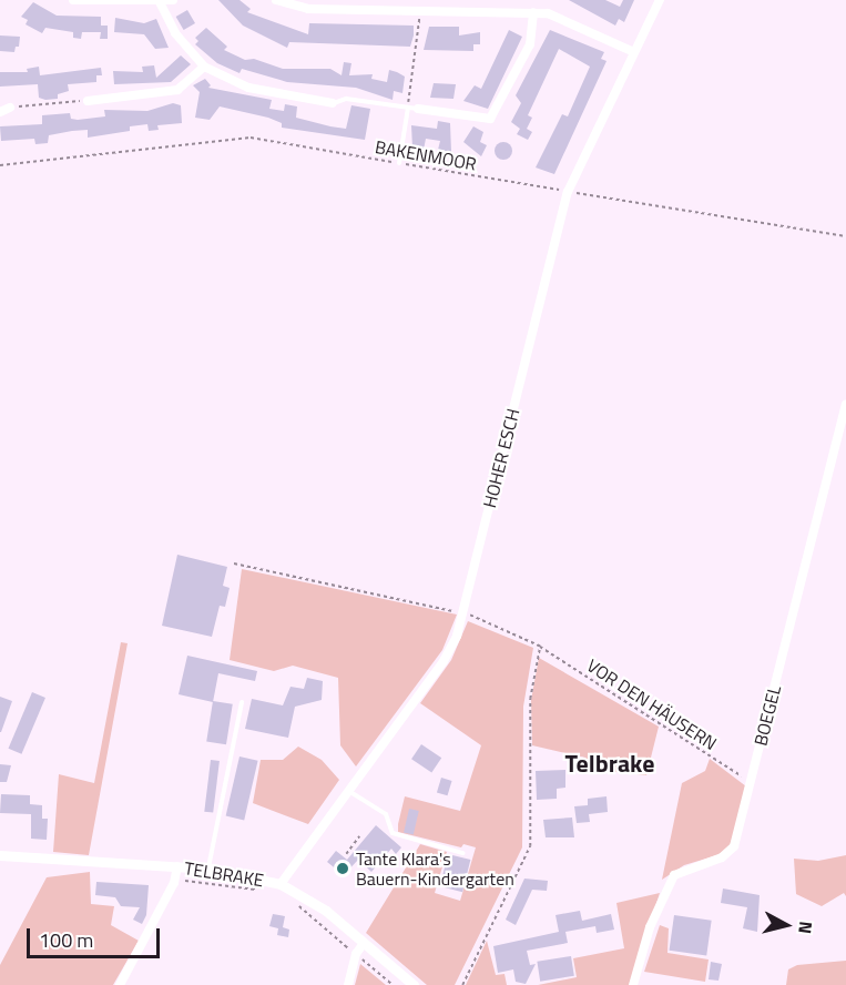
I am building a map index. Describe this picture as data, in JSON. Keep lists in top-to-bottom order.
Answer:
{
  "streets": {
    "street": ["HOHER ESCH", "BOEGEL", "TELBRAKE"],
    "path": ["BAKENMOOR", "VOR DEN HÄUSERN"]
  },
  "crossings": [
    ["BAKENMOOR", "HOHER ESCH"],
    ["HOHER ESCH", "TELBRAKE"],
    ["VOR DEN HÄUSERN", "BOEGEL"]
  ],
  "districts": ["Telbrake"],
  "places": ["Tante Klara's Bauern-Kindergarten"],
  "scale_bar": "100 m",
  "north": "right"
}
